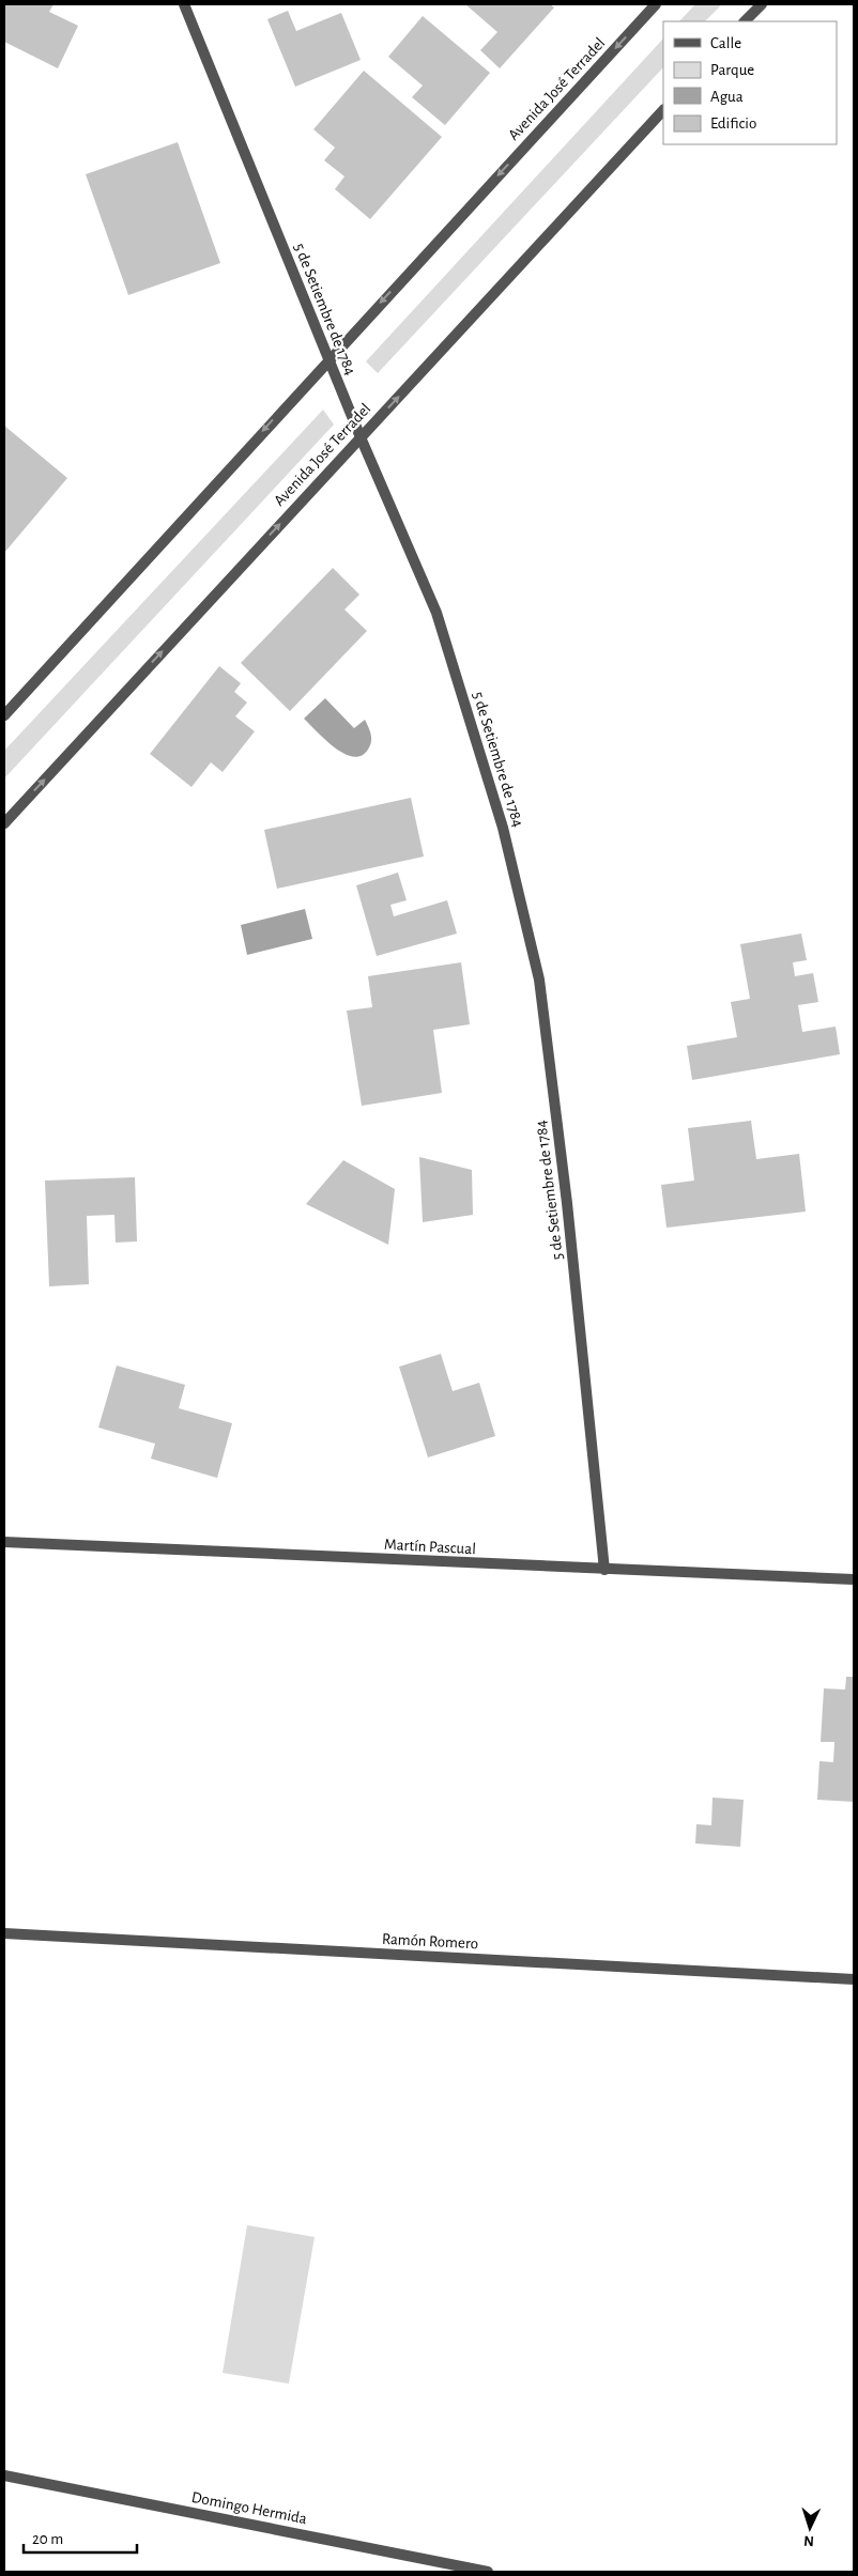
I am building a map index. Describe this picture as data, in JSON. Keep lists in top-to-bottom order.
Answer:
{
  "streets": {
    "street": [
      "Avenida José Terradel",
      "5 de Setiembre de 1784",
      "Martín Pascual",
      "Ramón Romero",
      "Domingo Hermida"
    ]
  },
  "crossings": [
    ["Avenida José Terradel", "5 de Setiembre de 1784"],
    ["5 de Setiembre de 1784", "Martín Pascual"]
  ],
  "legend": [
    "Calle",
    "Parque",
    "Agua",
    "Edificio"
  ],
  "scale_bar": "20 m",
  "north": "bottom"
}
